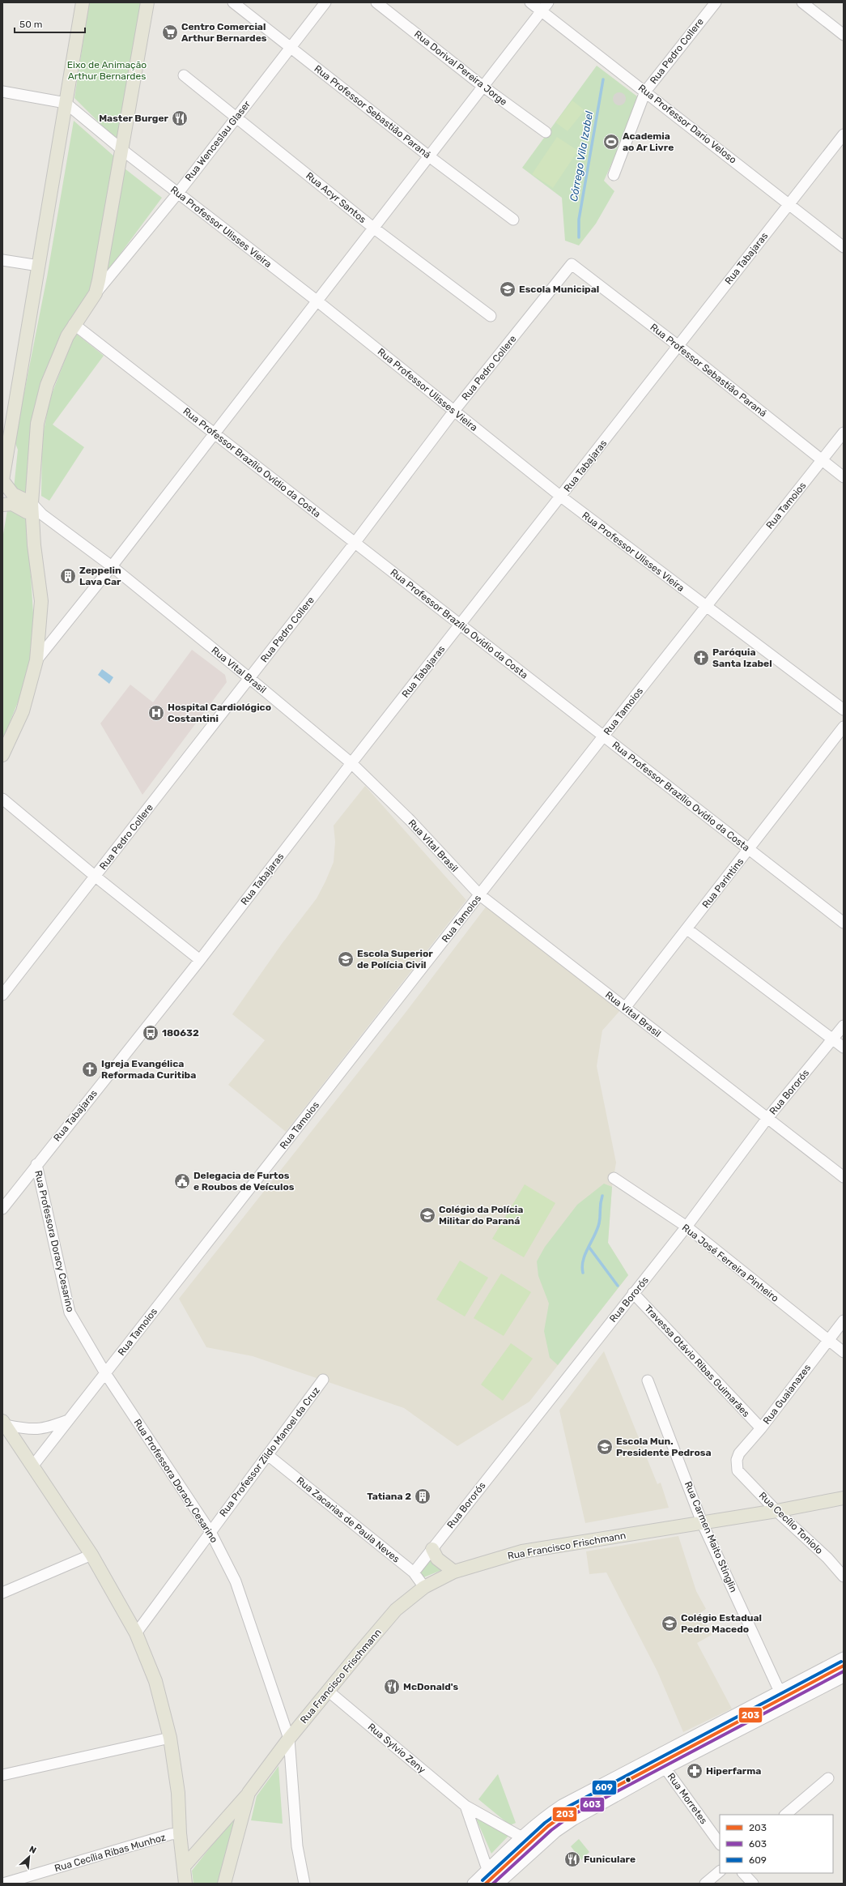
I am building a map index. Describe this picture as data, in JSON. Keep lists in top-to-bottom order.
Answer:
{
  "streets": {
    "main road": ["Rua Francisco Frischmann"],
    "street": [
      "Rua Pedro Collere",
      "Rua Dorival Pereira Jorge",
      "Rua Professor Sebastião Paraná",
      "Rua Professor Dario Veloso",
      "Rua Wenceslau Glaser",
      "Rua Acyr Santos",
      "Rua Professor Ulisses Vieira",
      "Rua Tabajaras",
      "Rua Professor Brazílio Ovídio da Costa",
      "Rua Tamoios",
      "Rua Vital Brasil",
      "Rua Parintins",
      "Rua Bororós",
      "Rua Professora Doracy Cesarino",
      "Rua José Ferreira Pinheiro",
      "Travessa Otávio Ribas Guimarães",
      "Rua Guaianazes",
      "Rua Professor Zildo Manoel da Cruz",
      "Rua Zacarias de Paula Neves",
      "Rua Cecílio Toniolo",
      "Rua Carmen Maito Stinglin",
      "Rua Sylvio Zeny",
      "Rua Morretes",
      "Rua Cecília Ribas Munhoz"
    ]
  },
  "crossings": [
    ["Rua Pedro Collere", "Rua Professor Sebastião Paraná"],
    ["Rua Pedro Collere", "Rua Professor Dario Veloso"],
    ["Rua Pedro Collere", "Rua Professor Ulisses Vieira"],
    ["Rua Pedro Collere", "Rua Professor Brazílio Ovídio da Costa"],
    ["Rua Pedro Collere", "Rua Vital Brasil"],
    ["Rua Professor Sebastião Paraná", "Rua Wenceslau Glaser"],
    ["Rua Professor Sebastião Paraná", "Rua Tabajaras"],
    ["Rua Professor Sebastião Paraná", "Rua Tamoios"],
    ["Rua Professor Dario Veloso", "Rua Tabajaras"],
    ["Rua Wenceslau Glaser", "Rua Acyr Santos"],
    ["Rua Wenceslau Glaser", "Rua Professor Ulisses Vieira"],
    ["Rua Professor Ulisses Vieira", "Rua Tabajaras"],
    ["Rua Professor Ulisses Vieira", "Rua Tamoios"],
    ["Rua Tabajaras", "Rua Professor Brazílio Ovídio da Costa"],
    ["Rua Tabajaras", "Rua Vital Brasil"],
    ["Rua Tabajaras", "Rua Professora Doracy Cesarino"],
    ["Rua Professor Brazílio Ovídio da Costa", "Rua Tamoios"],
    ["Rua Professor Brazílio Ovídio da Costa", "Rua Parintins"],
    ["Rua Tamoios", "Rua Vital Brasil"],
    ["Rua Tamoios", "Rua Professora Doracy Cesarino"],
    ["Rua Vital Brasil", "Rua Parintins"],
    ["Rua Vital Brasil", "Rua Bororós"],
    ["Rua Bororós", "Rua José Ferreira Pinheiro"],
    ["Rua Bororós", "Travessa Otávio Ribas Guimarães"],
    ["Rua Bororós", "Rua Zacarias de Paula Neves"],
    ["Rua Professora Doracy Cesarino", "Rua Professor Zildo Manoel da Cruz"],
    ["Rua Professora Doracy Cesarino", "Rua Francisco Frischmann"],
    ["Rua José Ferreira Pinheiro", "Rua Guaianazes"],
    ["Travessa Otávio Ribas Guimarães", "Rua Guaianazes"],
    ["Rua Guaianazes", "Rua Cecílio Toniolo"],
    ["Rua Professor Zildo Manoel da Cruz", "Rua Zacarias de Paula Neves"],
    ["Rua Zacarias de Paula Neves", "Rua Francisco Frischmann"],
    ["Rua Cecílio Toniolo", "Rua Francisco Frischmann"],
    ["Rua Carmen Maito Stinglin", "Rua Francisco Frischmann"],
    ["Rua Francisco Frischmann", "Rua Sylvio Zeny"]
  ],
  "water": ["Córrego Vila Izabel"],
  "parks": ["Eixo de Animação Arthur Bernardes"],
  "places": {
    "supermarket": ["Centro Comercial Arthur Bernardes"],
    "restaurant": ["Master Burger", "McDonald's", "Funiculare"],
    "sports": ["Academia ao Ar Livre"],
    "school or university": [
      "Escola Municipal",
      "Escola Superior de Polícia Civil",
      "Colégio da Polícia Militar do Paraná",
      "Escola Mun. Presidente Pedrosa",
      "Colégio Estadual Pedro Macedo"
    ],
    "building": ["Zeppelin Lava Car", "Tatiana 2"],
    "church": ["Paróquia Santa Izabel", "Igreja Evangélica Reformada Curitiba"],
    "hospital": ["Hospital Cardiológico Costantini"],
    "bus stop": ["180632"],
    "public building": ["Delegacia de Furtos e Roubos de Veículos"],
    "pharmacy": ["Hiperfarma"]
  },
  "lines": ["transit line 609", "transit line 203", "transit line 603"],
  "legend": ["203", "603", "609"],
  "scale_bar": "50 m",
  "north": "top right"
}
